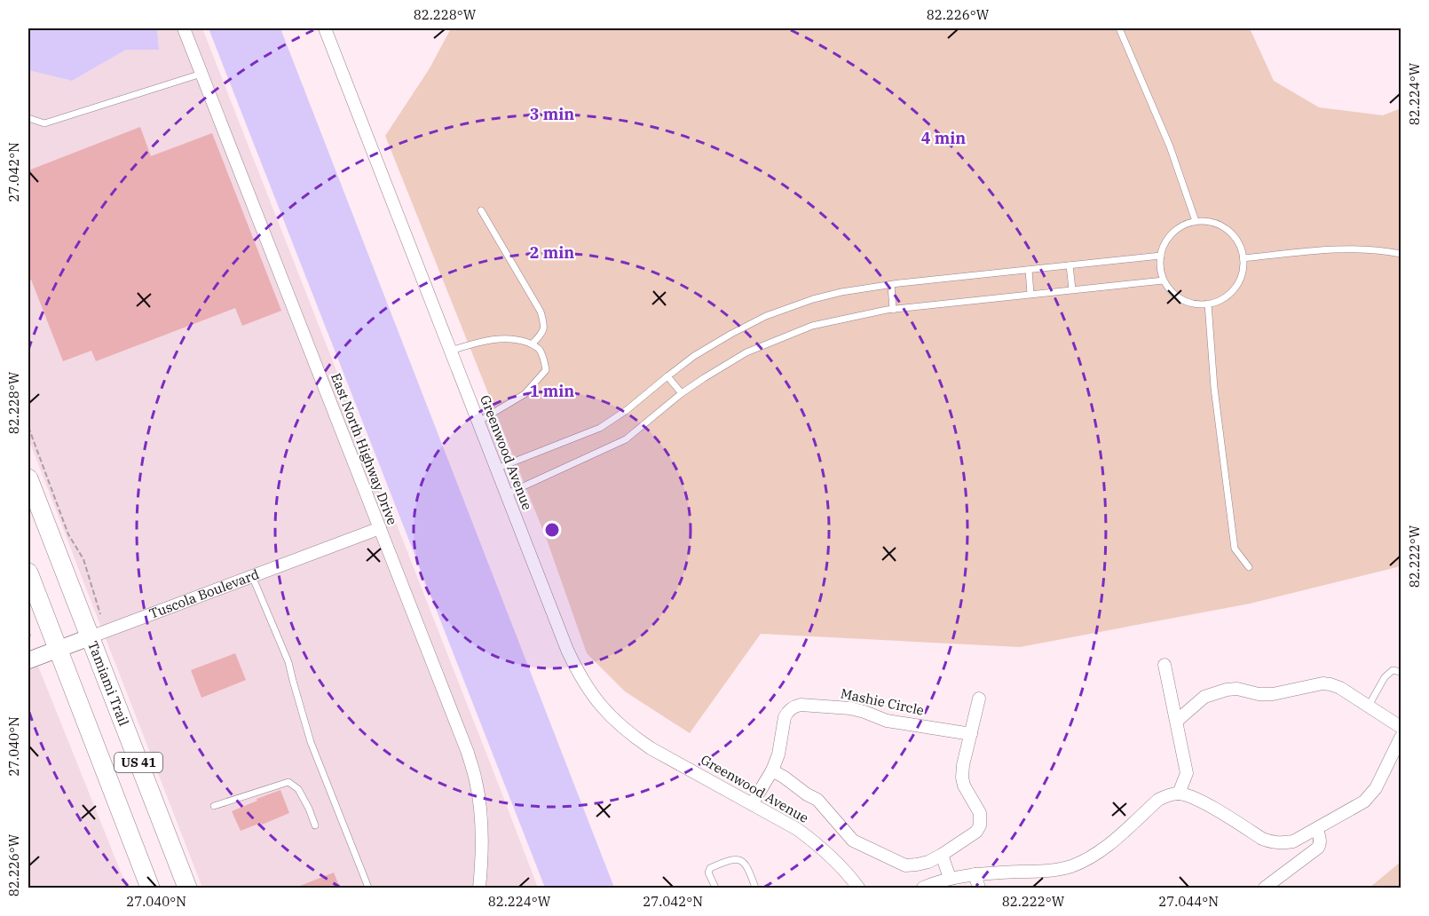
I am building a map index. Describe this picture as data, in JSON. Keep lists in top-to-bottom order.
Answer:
{
  "streets": {
    "main road": ["Tamiami Trail", "US 41"],
    "street": [
      "East North Highway Drive",
      "Greenwood Avenue",
      "Tuscola Boulevard",
      "Mashie Circle"
    ]
  },
  "crossings": [
    ["East North Highway Drive", "Tuscola Boulevard"],
    ["Greenwood Avenue", "Mashie Circle"],
    ["Tuscola Boulevard", "Tamiami Trail"],
    ["Tuscola Boulevard", "US 41"]
  ],
  "coordinates": [
    "82.228°W",
    "82.226°W",
    "82.224°W",
    "27.042°N",
    "82.222°W",
    "27.040°N",
    "27.044°N"
  ],
  "rings": [
    "3 min",
    "4 min",
    "2 min",
    "1 min"
  ]
}
